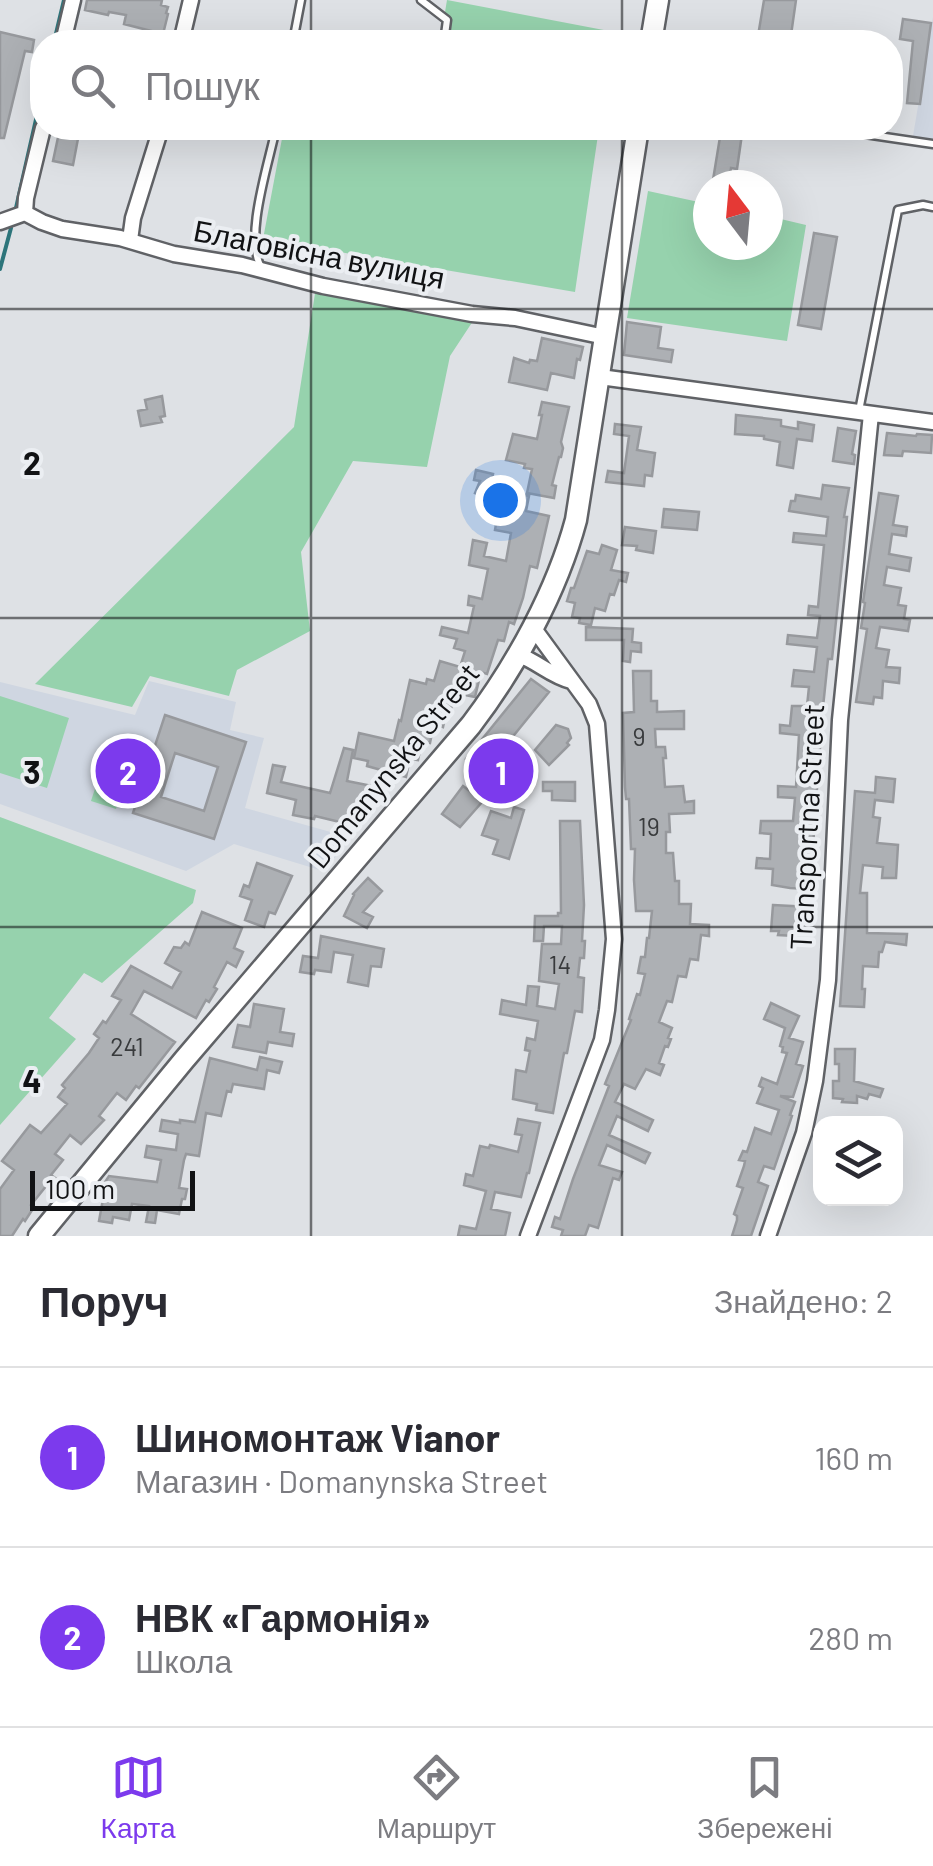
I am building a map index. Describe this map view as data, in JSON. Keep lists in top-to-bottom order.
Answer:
{
  "streets": {
    "main road": ["Domanynska Street"],
    "street": ["Благовісна вулиця", "Transportna Street"]
  },
  "crossings": [
    ["Благовісна вулиця", "Domanynska Street"]
  ],
  "house_numbers": [
    "9",
    "19",
    "14",
    "241"
  ],
  "scale_bar": "100 m",
  "north": "top",
  "page": {
    "search": "Пошук",
    "pins": ["1", "2"],
    "scale": "100 m",
    "heading": ["Поруч", "Знайдено: 2"],
    "list": [
      {
        "mark": "1",
        "name": "Шиномонтаж Vianor",
        "note": "Магазин · Domanynska Street",
        "value": "160 m"
      },
      {
        "mark": "2",
        "name": "НВК «Гармонія»",
        "note": "Школа",
        "value": "280 m"
      }
    ],
    "nav": ["Карта", "Маршрут", "Збережені"]
  },
  "grid": {
    "rows": ["2", "3", "4"]
  }
}
